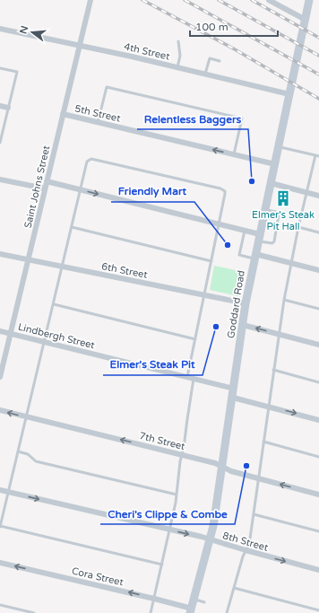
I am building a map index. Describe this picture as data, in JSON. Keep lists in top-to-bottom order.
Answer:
{
  "streets": {
    "street": [
      "4th Street",
      "5th Street",
      "Saint Johns Street",
      "6th Street",
      "Goddard Road",
      "Lindbergh Street",
      "7th Street",
      "8th Street",
      "Cora Street"
    ]
  },
  "crossings": [
    ["4th Street", "Saint Johns Street"],
    ["4th Street", "Goddard Road"],
    ["5th Street", "Saint Johns Street"],
    ["5th Street", "Goddard Road"],
    ["Saint Johns Street", "6th Street"],
    ["Saint Johns Street", "Lindbergh Street"],
    ["6th Street", "Goddard Road"],
    ["Goddard Road", "Lindbergh Street"],
    ["Goddard Road", "7th Street"],
    ["Goddard Road", "8th Street"],
    ["Goddard Road", "Cora Street"]
  ],
  "one_way": [
    "5th Street",
    "7th Street",
    "8th Street",
    "Cora Street"
  ],
  "places": {
    "other": [
      "Relentless Baggers",
      "Friendly Mart",
      "Elmer's Steak Pit",
      "Cheri's Clippe & Combe"
    ],
    "building": ["Elmer's Steak Pit Hall"]
  },
  "scale_bar": "100 m",
  "north": "left"
}
